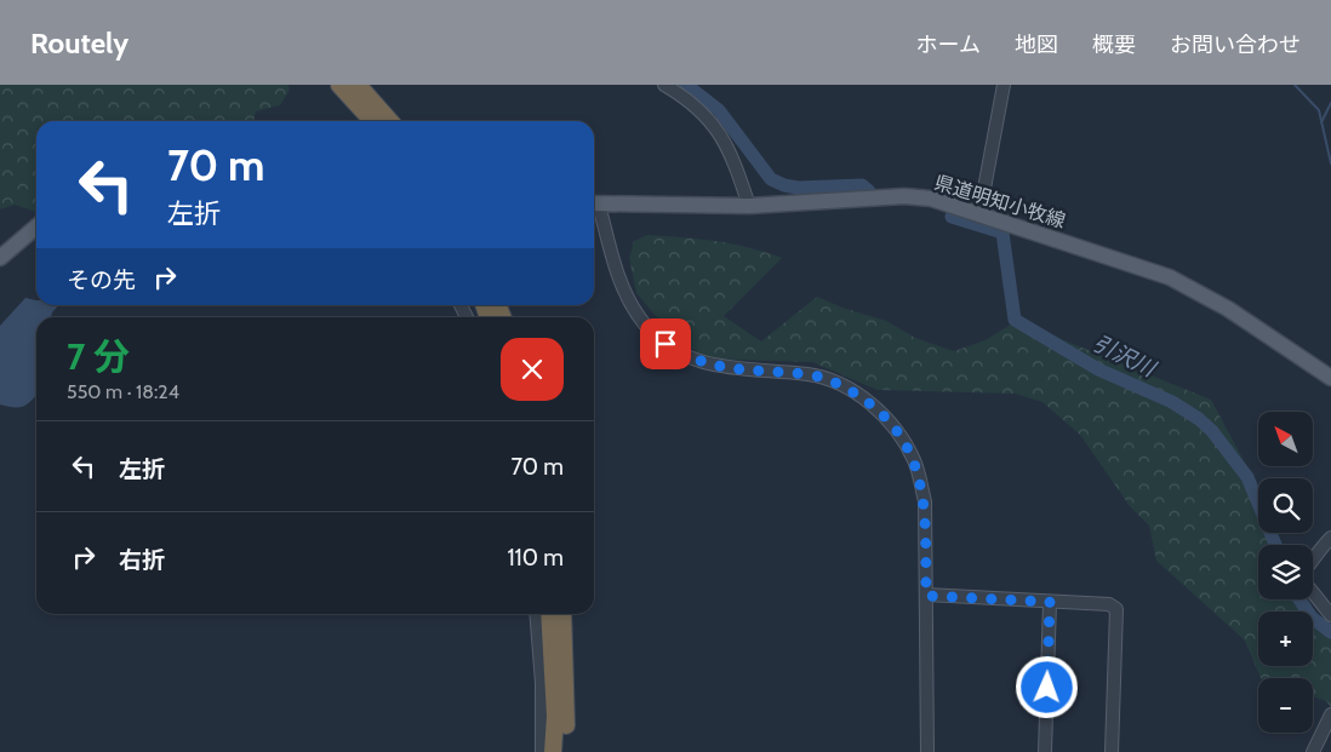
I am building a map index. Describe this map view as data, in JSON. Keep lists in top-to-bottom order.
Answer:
{
  "streets": {
    "main road": ["県道明知小牧線"]
  },
  "water": ["引沢川"],
  "north": "top left",
  "page": {
    "header": "Routely",
    "nav": [
      "ホーム",
      "地図",
      "概要",
      "お問い合わせ"
    ],
    "turn": ["70 m", "左折"],
    "then": "その先",
    "heading": ["7 分", "550 m · 18:24"],
    "map_buttons": ["+", "−"],
    "list": [
      {
        "name": "左折",
        "value": "70 m"
      },
      {
        "name": "右折",
        "value": "110 m"
      }
    ]
  }
}
